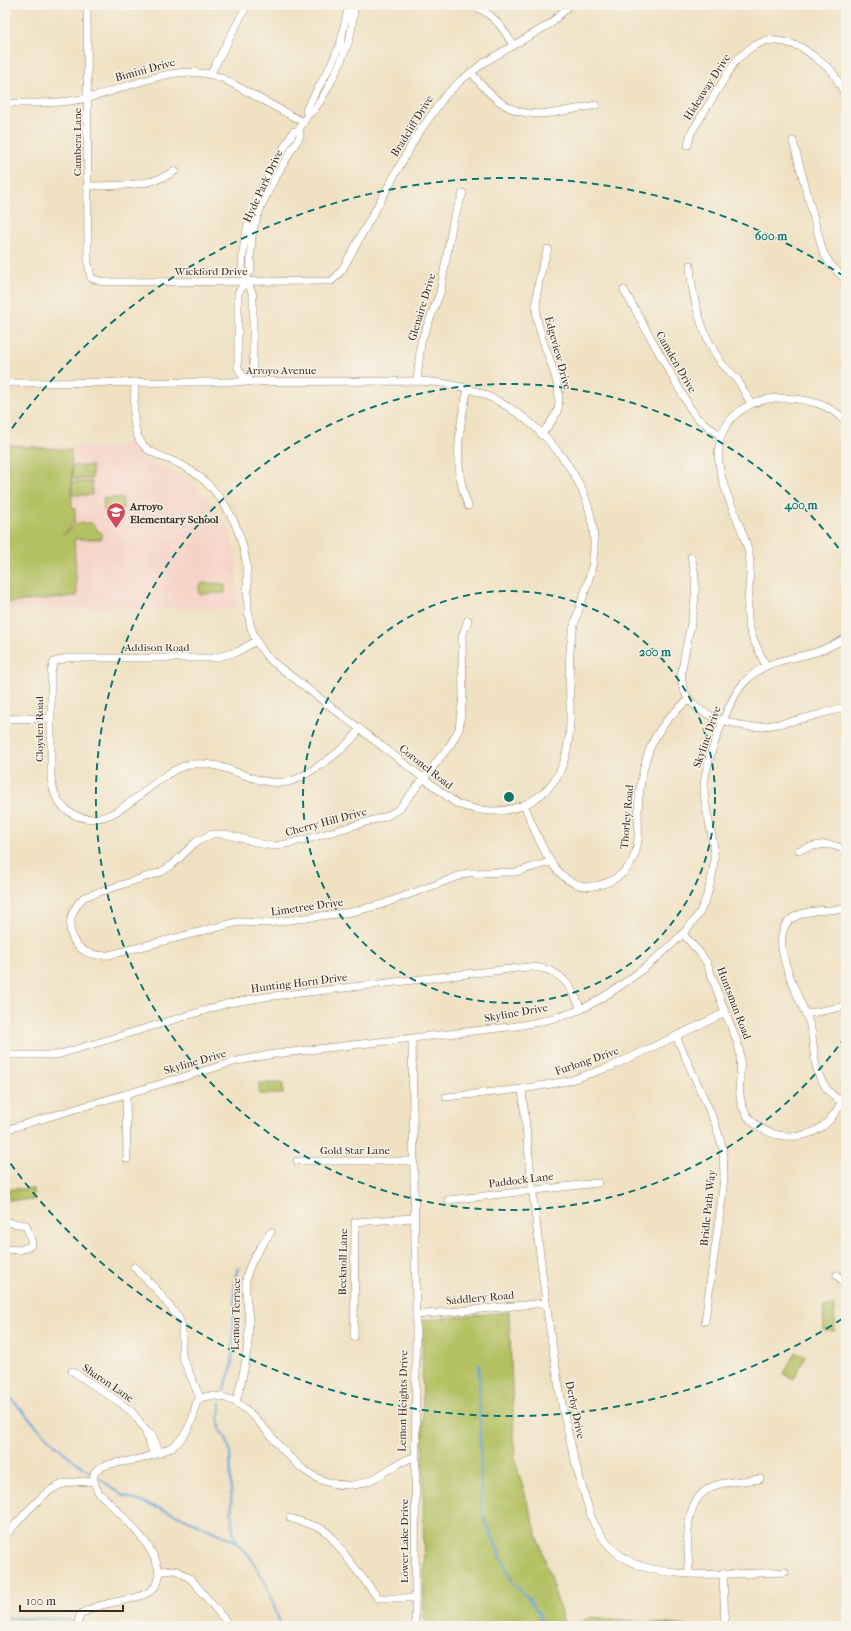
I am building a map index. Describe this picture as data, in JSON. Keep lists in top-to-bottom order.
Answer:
{
  "streets": {
    "street": [
      "Bimini Drive",
      "Hideaway Drive",
      "Bradcliff Drive",
      "Cambera Lane",
      "Hyde Park Drive",
      "Wickford Drive",
      "Glenaire Drive",
      "Edgeview Drive",
      "Camden Drive",
      "Arroyo Avenue",
      "Addison Road",
      "Cloyden Road",
      "Skyline Drive",
      "Coronel Road",
      "Thorley Road",
      "Cherry Hill Drive",
      "Limetree Drive",
      "Hunting Horn Drive",
      "Huntsman Road",
      "Furlong Drive",
      "Gold Star Lane",
      "Paddock Lane",
      "Bridle Path Way",
      "Becknoll Lane",
      "Saddlery Road",
      "Lemon Terrace",
      "Sharon Lane",
      "Lemon Heights Drive",
      "Derby Drive",
      "Lower Lake Drive"
    ]
  },
  "crossings": [
    ["Bimini Drive", "Cambera Lane"],
    ["Bimini Drive", "Hyde Park Drive"],
    ["Bradcliff Drive", "Wickford Drive"],
    ["Cambera Lane", "Wickford Drive"],
    ["Hyde Park Drive", "Wickford Drive"],
    ["Hyde Park Drive", "Arroyo Avenue"],
    ["Glenaire Drive", "Arroyo Avenue"],
    ["Edgeview Drive", "Arroyo Avenue"],
    ["Edgeview Drive", "Coronel Road"],
    ["Arroyo Avenue", "Coronel Road"],
    ["Addison Road", "Cloyden Road"],
    ["Addison Road", "Coronel Road"],
    ["Cloyden Road", "Coronel Road"],
    ["Skyline Drive", "Hunting Horn Drive"],
    ["Skyline Drive", "Huntsman Road"],
    ["Skyline Drive", "Lemon Heights Drive"],
    ["Coronel Road", "Thorley Road"],
    ["Coronel Road", "Cherry Hill Drive"],
    ["Thorley Road", "Limetree Drive"],
    ["Cherry Hill Drive", "Limetree Drive"],
    ["Huntsman Road", "Furlong Drive"],
    ["Furlong Drive", "Bridle Path Way"],
    ["Furlong Drive", "Derby Drive"],
    ["Gold Star Lane", "Lemon Heights Drive"],
    ["Paddock Lane", "Derby Drive"],
    ["Becknoll Lane", "Lemon Heights Drive"],
    ["Saddlery Road", "Lemon Heights Drive"],
    ["Saddlery Road", "Derby Drive"],
    ["Lemon Terrace", "Lemon Heights Drive"],
    ["Lemon Heights Drive", "Lower Lake Drive"]
  ],
  "places": {
    "school or university": ["Arroyo Elementary School"]
  },
  "scale_bar": "100 m",
  "rings": ["600 m", "400 m", "200 m"]
}
